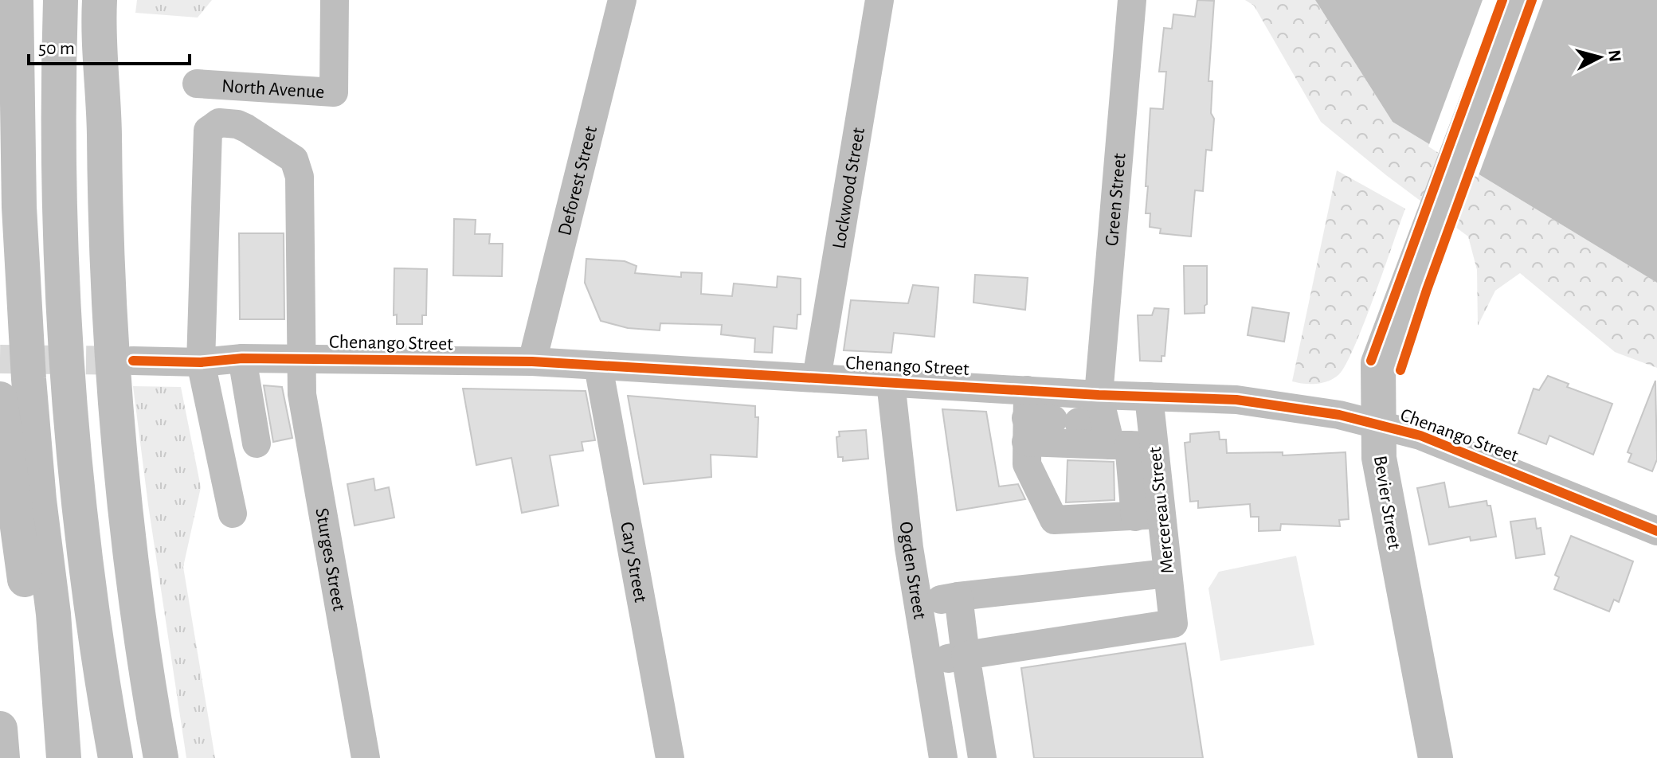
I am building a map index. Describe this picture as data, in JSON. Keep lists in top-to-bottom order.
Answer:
{
  "streets": {
    "main road": ["Bevier Street"],
    "street": [
      "North Avenue",
      "Deforest Street",
      "Lockwood Street",
      "Green Street",
      "Chenango Street",
      "Mercereau Street",
      "Sturges Street",
      "Cary Street",
      "Ogden Street"
    ]
  },
  "crossings": [
    ["Deforest Street", "Chenango Street"],
    ["Lockwood Street", "Chenango Street"],
    ["Green Street", "Chenango Street"],
    ["Green Street", "Mercereau Street"],
    ["Chenango Street", "Bevier Street"],
    ["Chenango Street", "Mercereau Street"],
    ["Chenango Street", "Sturges Street"],
    ["Chenango Street", "Cary Street"],
    ["Chenango Street", "Ogden Street"]
  ],
  "scale_bar": "50 m",
  "north": "right"
}
